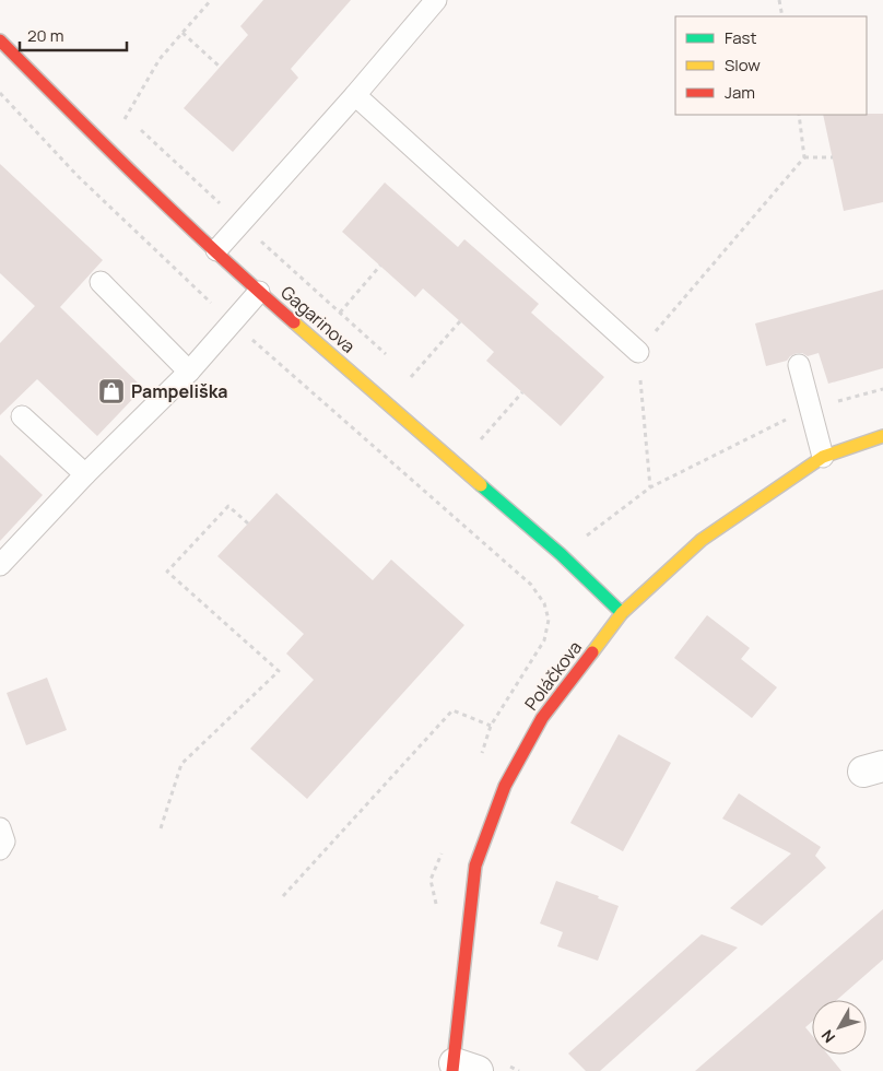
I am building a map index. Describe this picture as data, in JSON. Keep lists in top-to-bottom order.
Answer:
{
  "streets": {
    "street": ["Gagarinova", "Poláčkova"]
  },
  "crossings": [
    ["Gagarinova", "Poláčkova"]
  ],
  "places": {
    "shop": ["Pampeliška"]
  },
  "legend": ["Fast", "Slow", "Jam"],
  "scale_bar": "20 m",
  "north": "bottom left"
}
